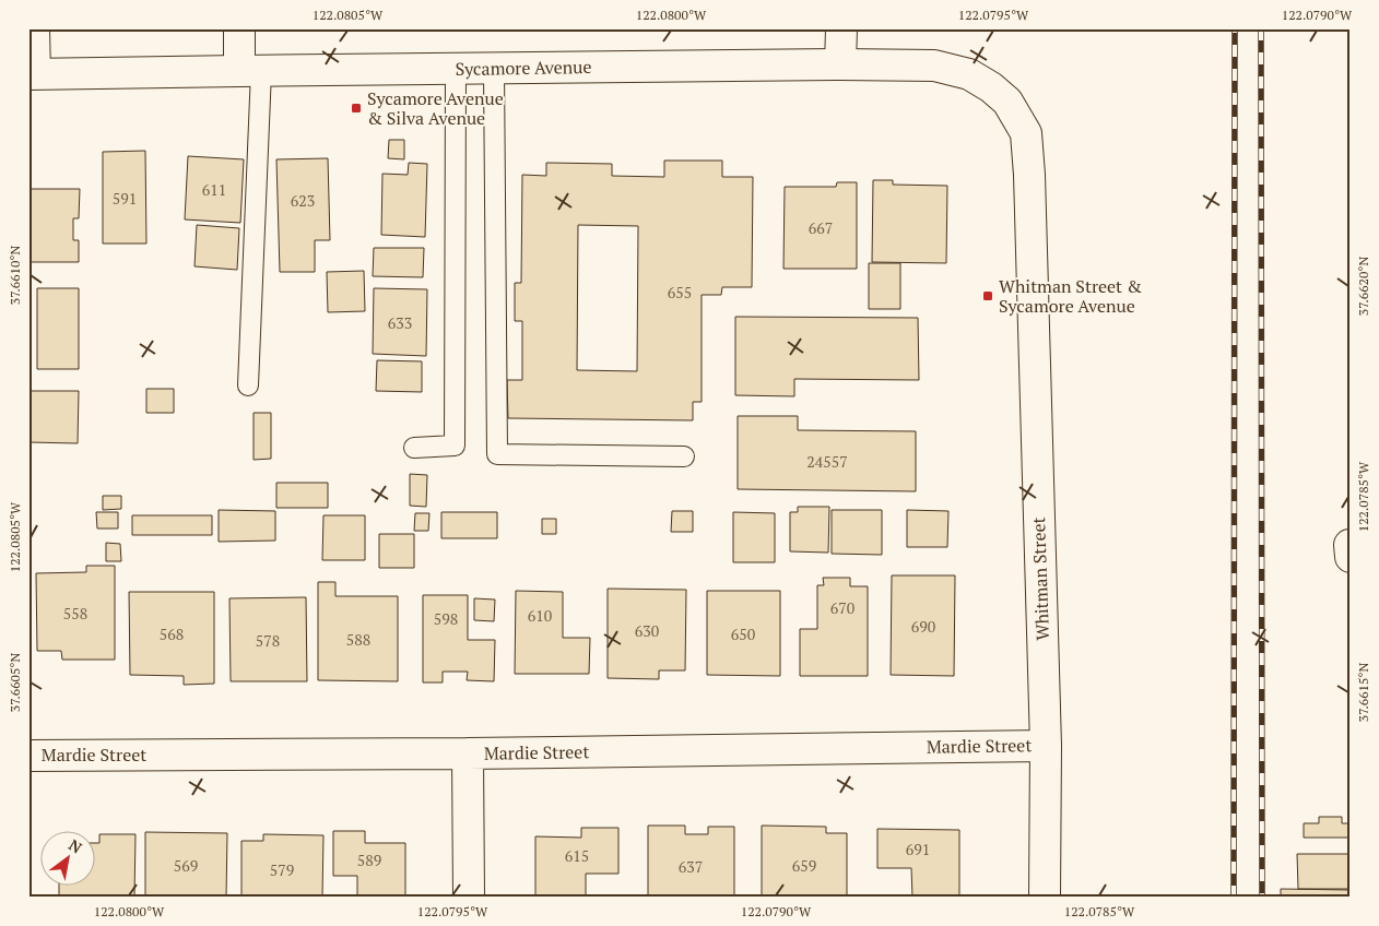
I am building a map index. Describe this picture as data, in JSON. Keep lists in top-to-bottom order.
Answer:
{
  "streets": {
    "street": ["Sycamore Avenue", "Whitman Street", "Mardie Street"]
  },
  "crossings": [
    ["Sycamore Avenue", "Whitman Street"],
    ["Whitman Street", "Mardie Street"]
  ],
  "places": {
    "transit": ["Sycamore Avenue & Silva Avenue", "Whitman Street & Sycamore Avenue"]
  },
  "house_numbers": [
    "611",
    "591",
    "623",
    "667",
    "655",
    "633",
    "24557",
    "670",
    "558",
    "610",
    "598",
    "690",
    "630",
    "568",
    "650",
    "588",
    "578",
    "691",
    "615",
    "589",
    "569",
    "659",
    "637",
    "579"
  ],
  "north": "top right",
  "coordinates": [
    "122.0805°W",
    "122.0800°W",
    "122.0795°W",
    "122.0790°W",
    "37.6610°N",
    "37.6620°N",
    "122.0785°W",
    "37.6605°N",
    "37.6615°N"
  ]
}
